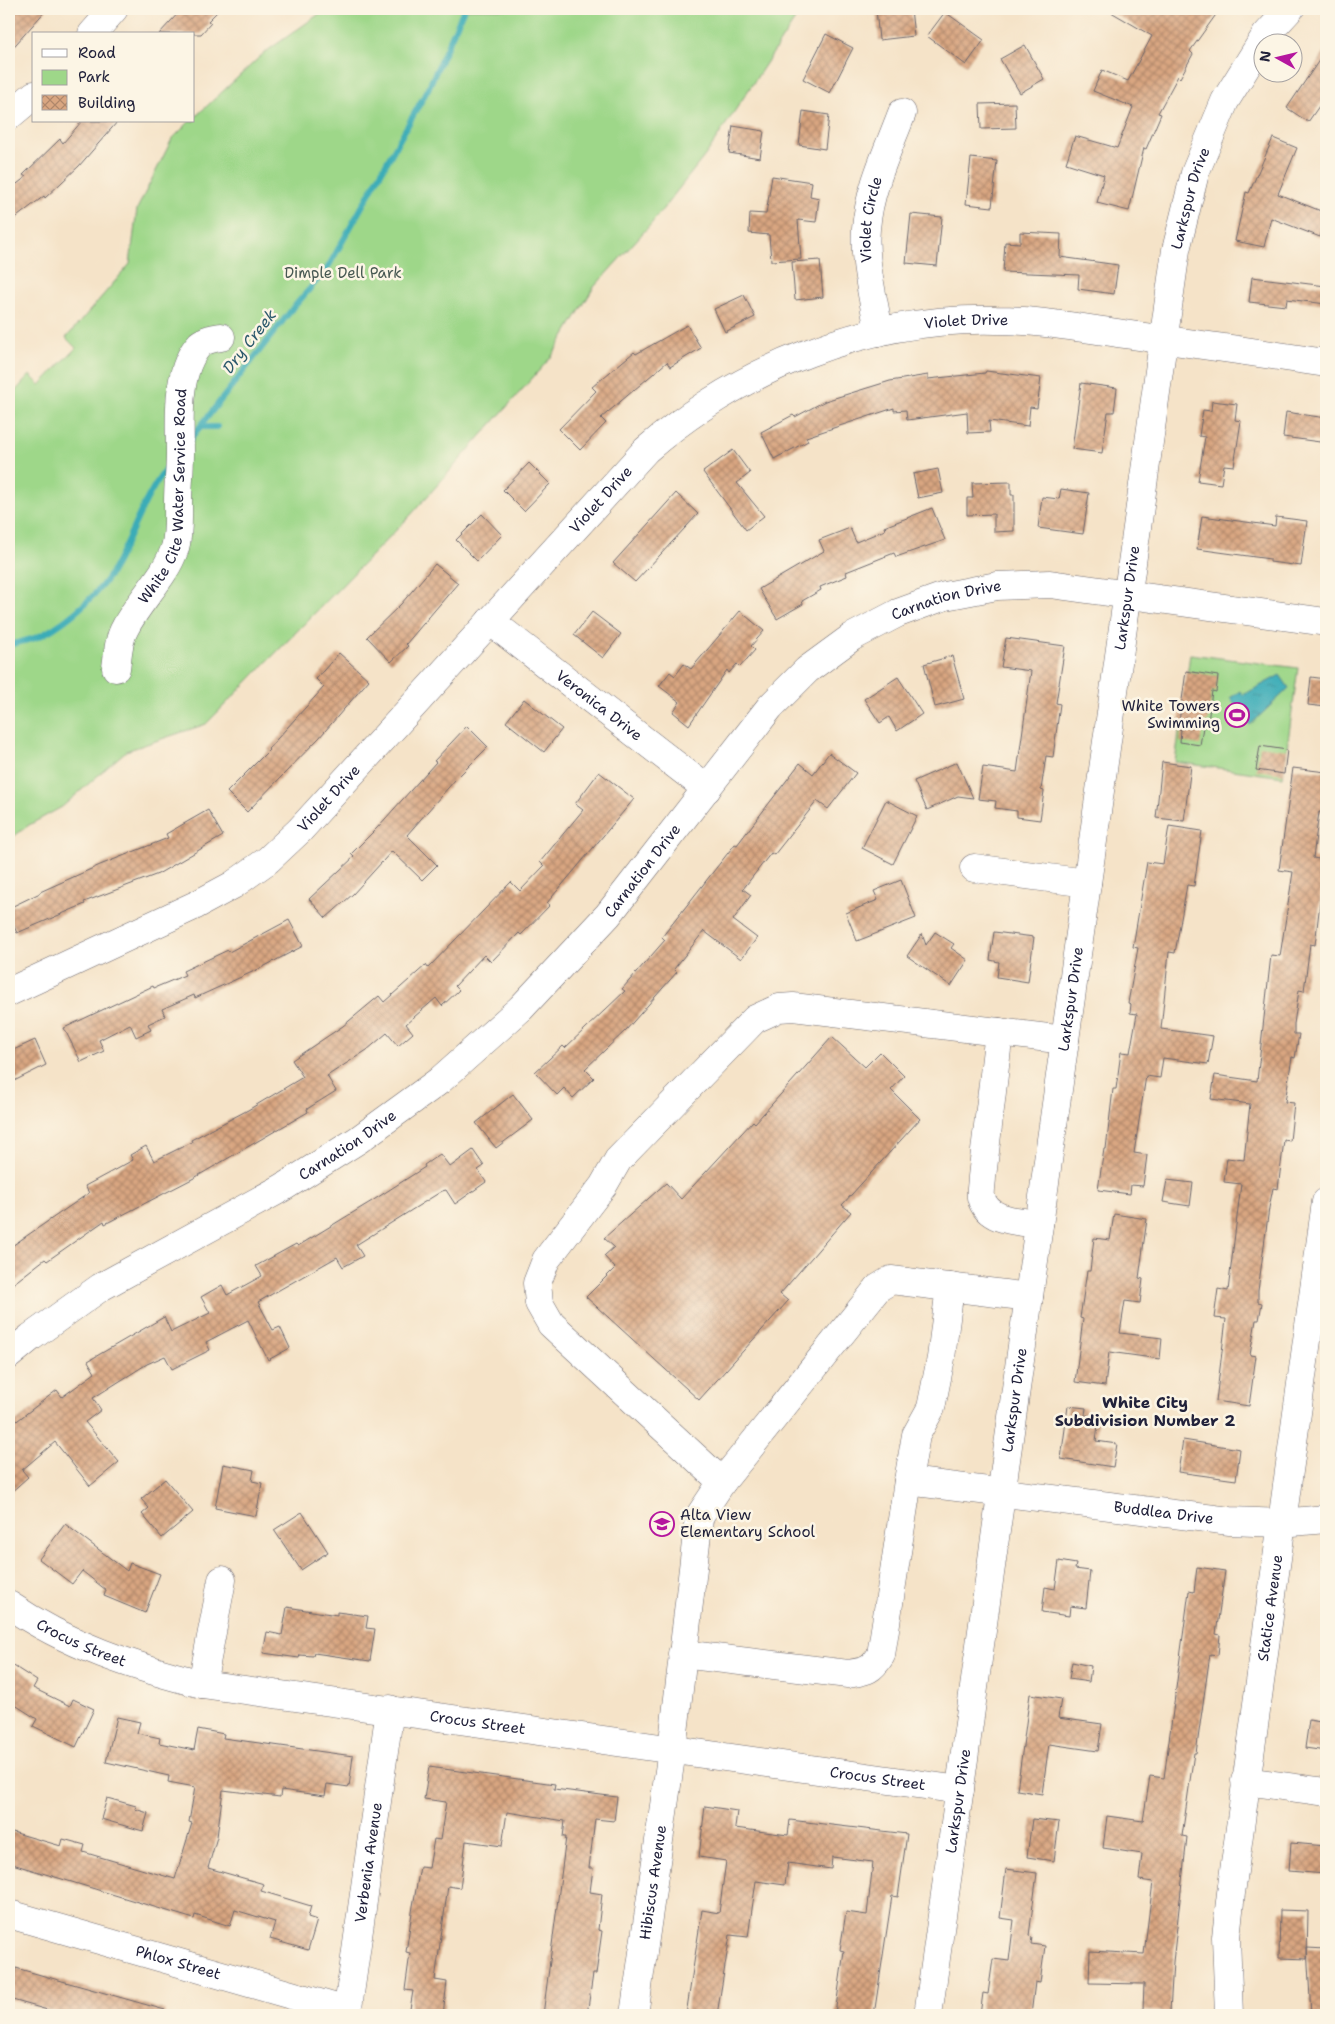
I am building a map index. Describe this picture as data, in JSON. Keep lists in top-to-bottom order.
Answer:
{
  "streets": {
    "street": [
      "Larkspur Drive",
      "Violet Circle",
      "Violet Drive",
      "White Cite Water Service Road",
      "Carnation Drive",
      "Veronica Drive",
      "Buddlea Drive",
      "Statice Avenue",
      "Crocus Street",
      "Verbenia Avenue",
      "Hibiscus Avenue",
      "Phlox Street"
    ]
  },
  "crossings": [
    ["Larkspur Drive", "Violet Drive"],
    ["Larkspur Drive", "Carnation Drive"],
    ["Larkspur Drive", "Buddlea Drive"],
    ["Larkspur Drive", "Crocus Street"],
    ["Larkspur Drive", "Hibiscus Avenue"],
    ["Violet Circle", "Violet Drive"],
    ["Violet Drive", "Veronica Drive"],
    ["Carnation Drive", "Veronica Drive"],
    ["Buddlea Drive", "Statice Avenue"],
    ["Crocus Street", "Verbenia Avenue"],
    ["Crocus Street", "Hibiscus Avenue"],
    ["Verbenia Avenue", "Phlox Street"]
  ],
  "districts": ["White City Subdivision Number 2"],
  "water": ["Dry Creek"],
  "parks": ["Dimple Dell Park"],
  "places": {
    "sports": ["White Towers Swimming"],
    "school or university": ["Alta View Elementary School"]
  },
  "legend": ["Road", "Park", "Building"],
  "north": "left"
}
